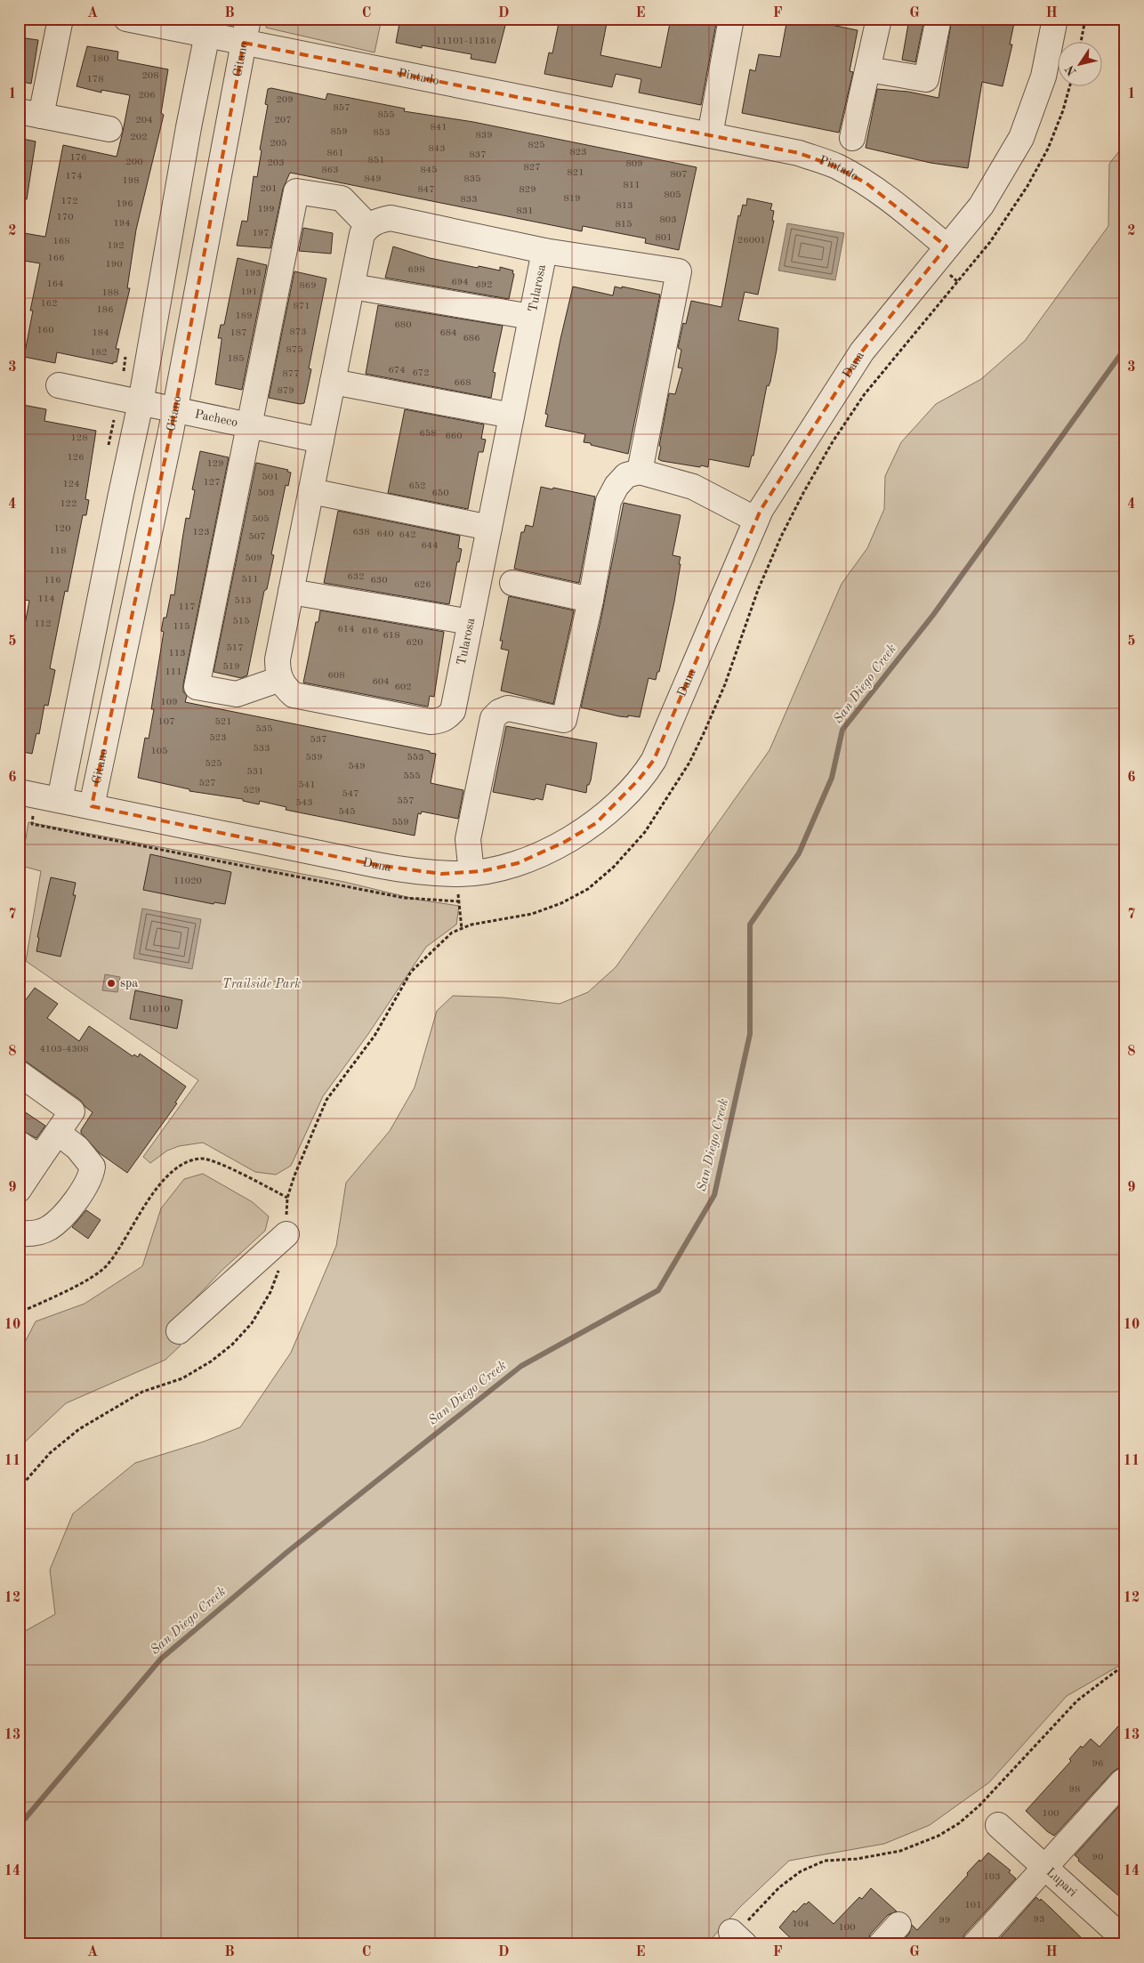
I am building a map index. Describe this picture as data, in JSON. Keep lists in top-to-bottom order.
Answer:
{
  "streets": {
    "street": [
      "Gitano",
      "Pintado",
      "Tularosa",
      "Dana",
      "Pacheco",
      "Lupari"
    ]
  },
  "crossings": [
    ["Gitano", "Pintado"],
    ["Gitano", "Dana"],
    ["Gitano", "Pacheco"],
    ["Pintado", "Dana"]
  ],
  "water": ["San Diego Creek"],
  "parks": ["Trailside Park"],
  "places": ["spa"],
  "house_numbers": [
    "11101-11316",
    "180",
    "208",
    "178",
    "206",
    "209",
    "857",
    "855",
    "204",
    "207",
    "841",
    "859",
    "853",
    "839",
    "202",
    "205",
    "825",
    "843",
    "823",
    "861",
    "837",
    "176",
    "851",
    "200",
    "203",
    "809",
    "827",
    "863",
    "845",
    "821",
    "807",
    "174",
    "849",
    "835",
    "198",
    "811",
    "201",
    "847",
    "829",
    "805",
    "819",
    "833",
    "172",
    "196",
    "813",
    "199",
    "831",
    "170",
    "803",
    "194",
    "815",
    "197",
    "801",
    "26001",
    "168",
    "192",
    "166",
    "190",
    "698",
    "193",
    "694",
    "164",
    "692",
    "869",
    "191",
    "188",
    "162",
    "871",
    "186",
    "189",
    "680",
    "160",
    "873",
    "184",
    "187",
    "684",
    "686",
    "875",
    "182",
    "185",
    "674",
    "672",
    "877",
    "668",
    "879",
    "658",
    "660",
    "128",
    "126",
    "129",
    "501",
    "127",
    "124",
    "652",
    "503",
    "650",
    "122",
    "505",
    "120",
    "123",
    "638",
    "640",
    "642",
    "507",
    "644",
    "118",
    "509",
    "632",
    "511",
    "116",
    "630",
    "626",
    "114",
    "513",
    "117",
    "515",
    "112",
    "115",
    "614",
    "616",
    "618",
    "620",
    "517",
    "113",
    "519",
    "111",
    "608",
    "604",
    "602",
    "109",
    "107",
    "521",
    "535",
    "523",
    "537",
    "533",
    "105",
    "539",
    "553",
    "525",
    "549",
    "531",
    "555",
    "527",
    "541",
    "529",
    "547",
    "557",
    "543",
    "545",
    "559",
    "11020",
    "11010",
    "4103-4308",
    "96",
    "98",
    "100",
    "90",
    "103",
    "101",
    "93",
    "99",
    "104",
    "100"
  ],
  "north": "bottom left",
  "grid": {
    "columns": [
      "A",
      "B",
      "C",
      "D",
      "E",
      "F",
      "G",
      "H"
    ],
    "rows": [
      "1",
      "2",
      "3",
      "4",
      "5",
      "6",
      "7",
      "8",
      "9",
      "10",
      "11",
      "12",
      "13",
      "14"
    ]
  }
}
